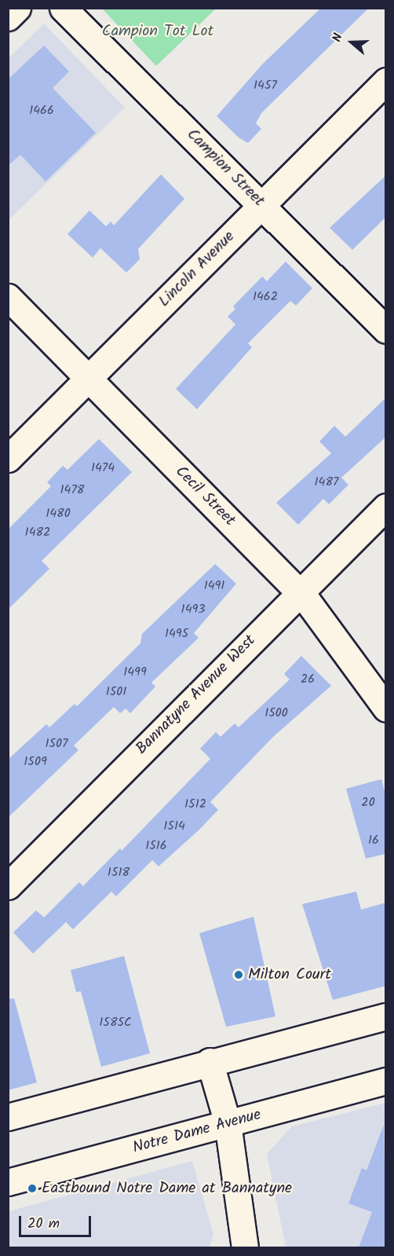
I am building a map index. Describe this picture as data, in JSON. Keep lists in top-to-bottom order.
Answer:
{
  "streets": {
    "street": [
      "Campion Street",
      "Lincoln Avenue",
      "Cecil Street",
      "Bannatyne Avenue West",
      "Notre Dame Avenue"
    ]
  },
  "crossings": [
    ["Campion Street", "Lincoln Avenue"],
    ["Lincoln Avenue", "Cecil Street"],
    ["Cecil Street", "Bannatyne Avenue West"]
  ],
  "parks": ["Campion Tot Lot"],
  "places": ["Milton Court", "Eastbound Notre Dame at Bannatyne"],
  "house_numbers": [
    "1457",
    "1466",
    "1462",
    "1474",
    "1487",
    "1478",
    "1480",
    "1482",
    "1491",
    "1493",
    "1495",
    "1499",
    "26",
    "1501",
    "1500",
    "1507",
    "1509",
    "20",
    "1512",
    "1514",
    "16",
    "1516",
    "1518",
    "1585C"
  ],
  "scale_bar": "20 m",
  "north": "left"
}
